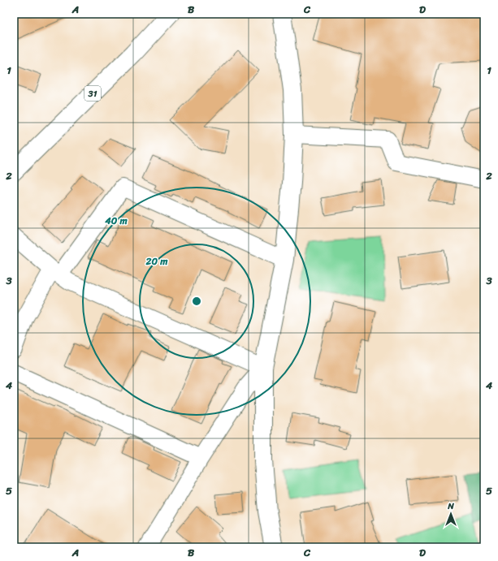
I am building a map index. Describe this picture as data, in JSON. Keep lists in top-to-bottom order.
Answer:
{
  "streets": {
    "street": ["31"]
  },
  "north": "top",
  "grid": {
    "columns": [
      "A",
      "B",
      "C",
      "D"
    ],
    "rows": [
      "1",
      "2",
      "3",
      "4",
      "5"
    ]
  },
  "rings": ["40 m", "20 m"]
}
